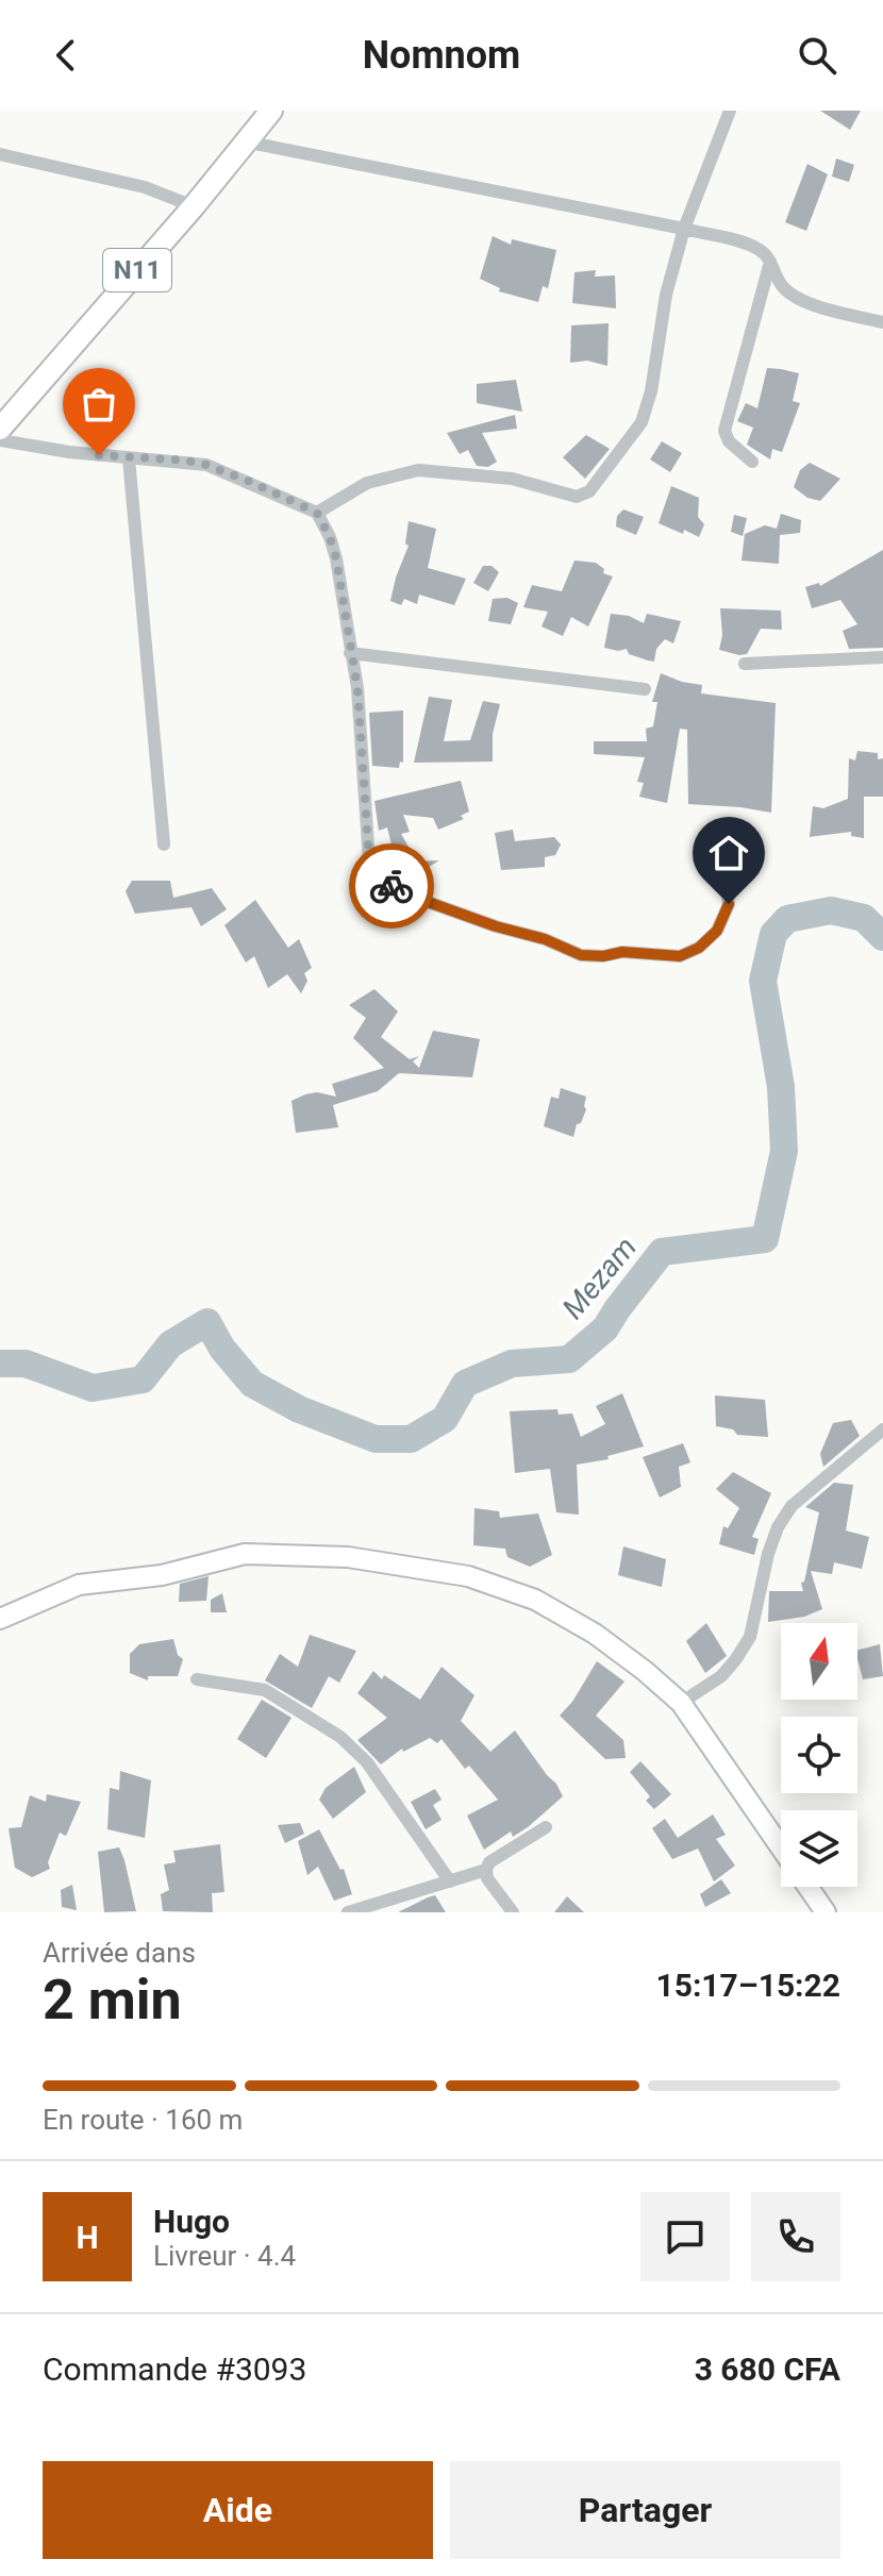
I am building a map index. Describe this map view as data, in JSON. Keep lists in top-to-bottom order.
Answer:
{
  "streets": {
    "highway": ["N11"]
  },
  "water": ["Mezam"],
  "north": "top",
  "page": {
    "header": "Nomnom",
    "heading": ["2 min", "Arrivée dans", "15:17–15:22"],
    "panel": [
      "Hugo",
      "Livreur · 4.4",
      "Commande #3093",
      "3 680 CFA"
    ],
    "bar": "En route · 160 m",
    "round": "H",
    "buttons": ["Aide", "Partager"]
  }
}
